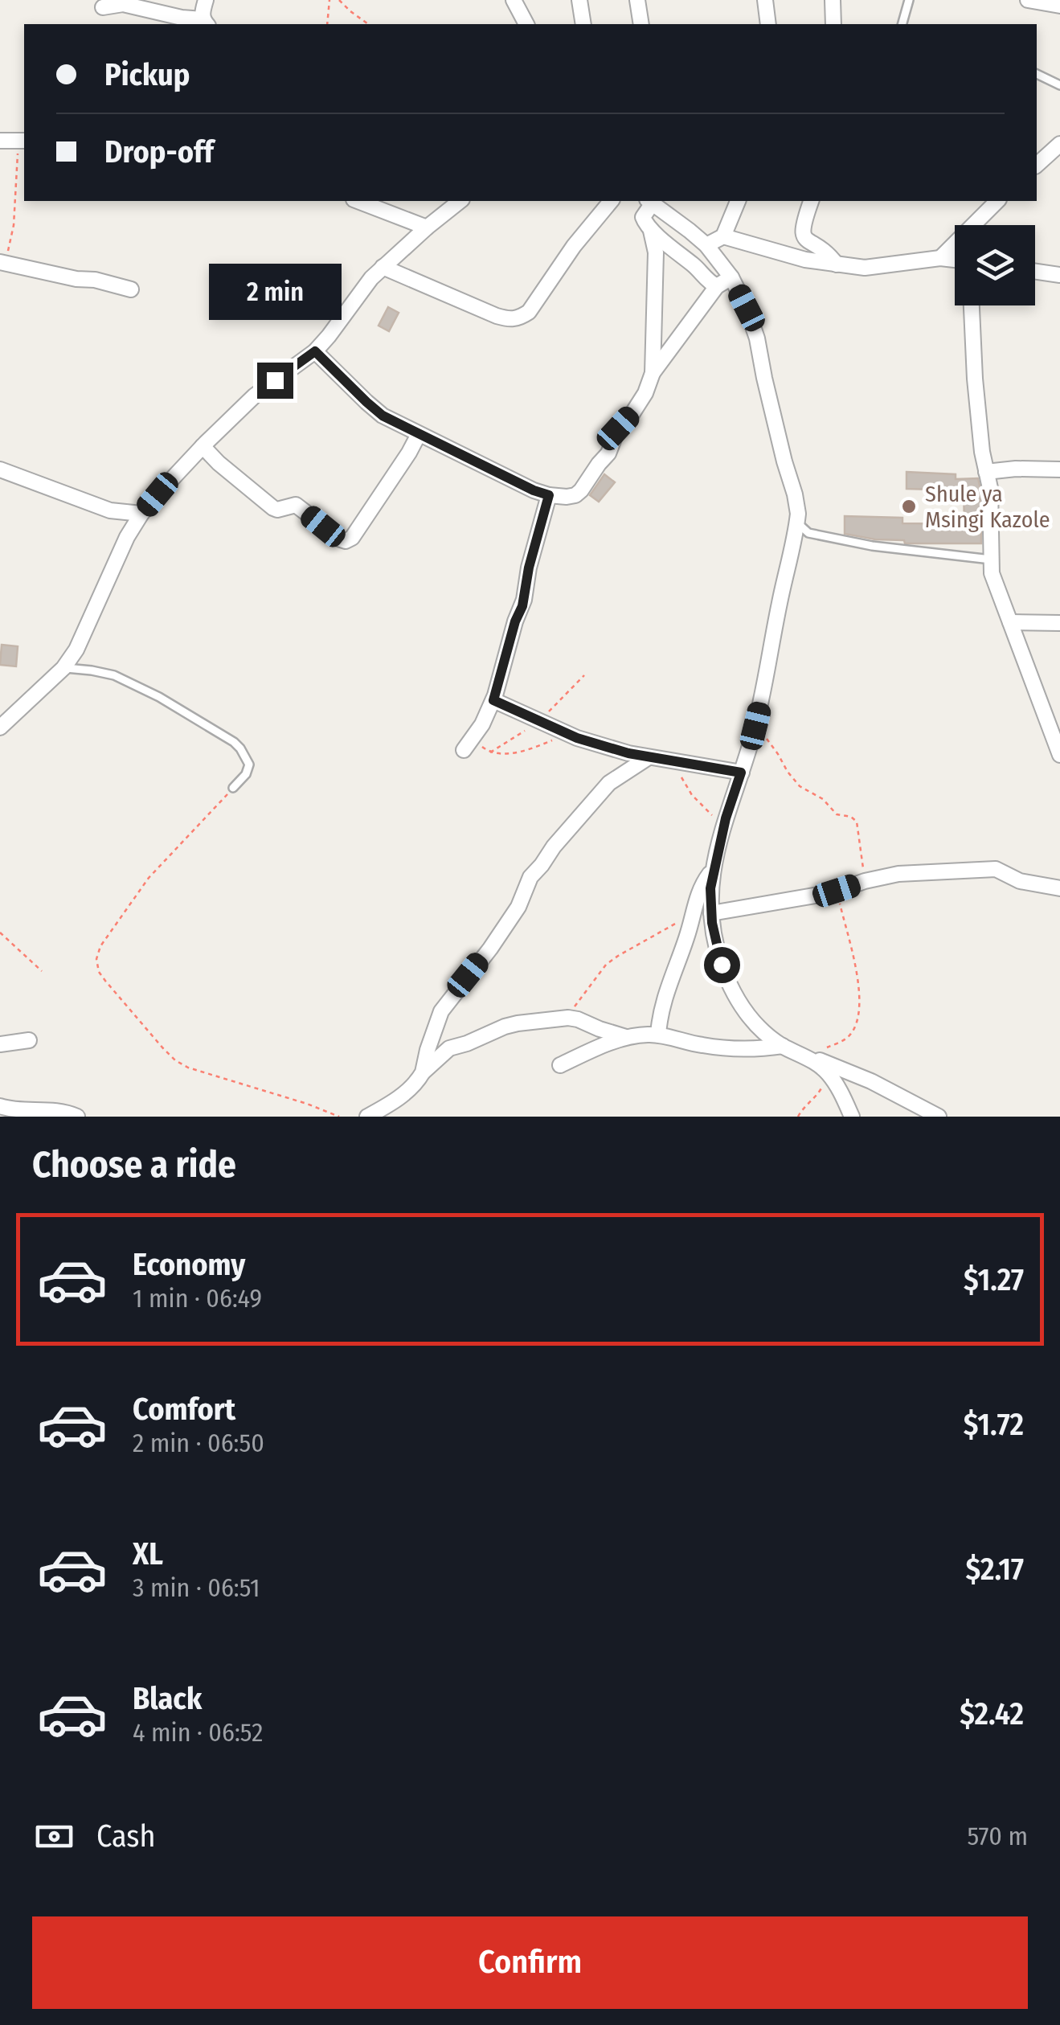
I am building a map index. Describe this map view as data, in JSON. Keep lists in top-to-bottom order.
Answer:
{
  "places": ["Shule ya Msingi Kazole"],
  "page": {
    "banner": ["Pickup", "Drop-off"],
    "bubble": "2 min",
    "heading": "Choose a ride",
    "list": [
      {
        "name": "Economy",
        "note": "1 min · 06:49",
        "value": "$1.27"
      },
      {
        "name": "Comfort",
        "note": "2 min · 06:50",
        "value": "$1.72"
      },
      {
        "name": "XL",
        "note": "3 min · 06:51",
        "value": "$2.17"
      },
      {
        "name": "Black",
        "note": "4 min · 06:52",
        "value": "$2.42"
      }
    ],
    "pay": ["Cash", "570 m"],
    "buttons": "Confirm"
  }
}
